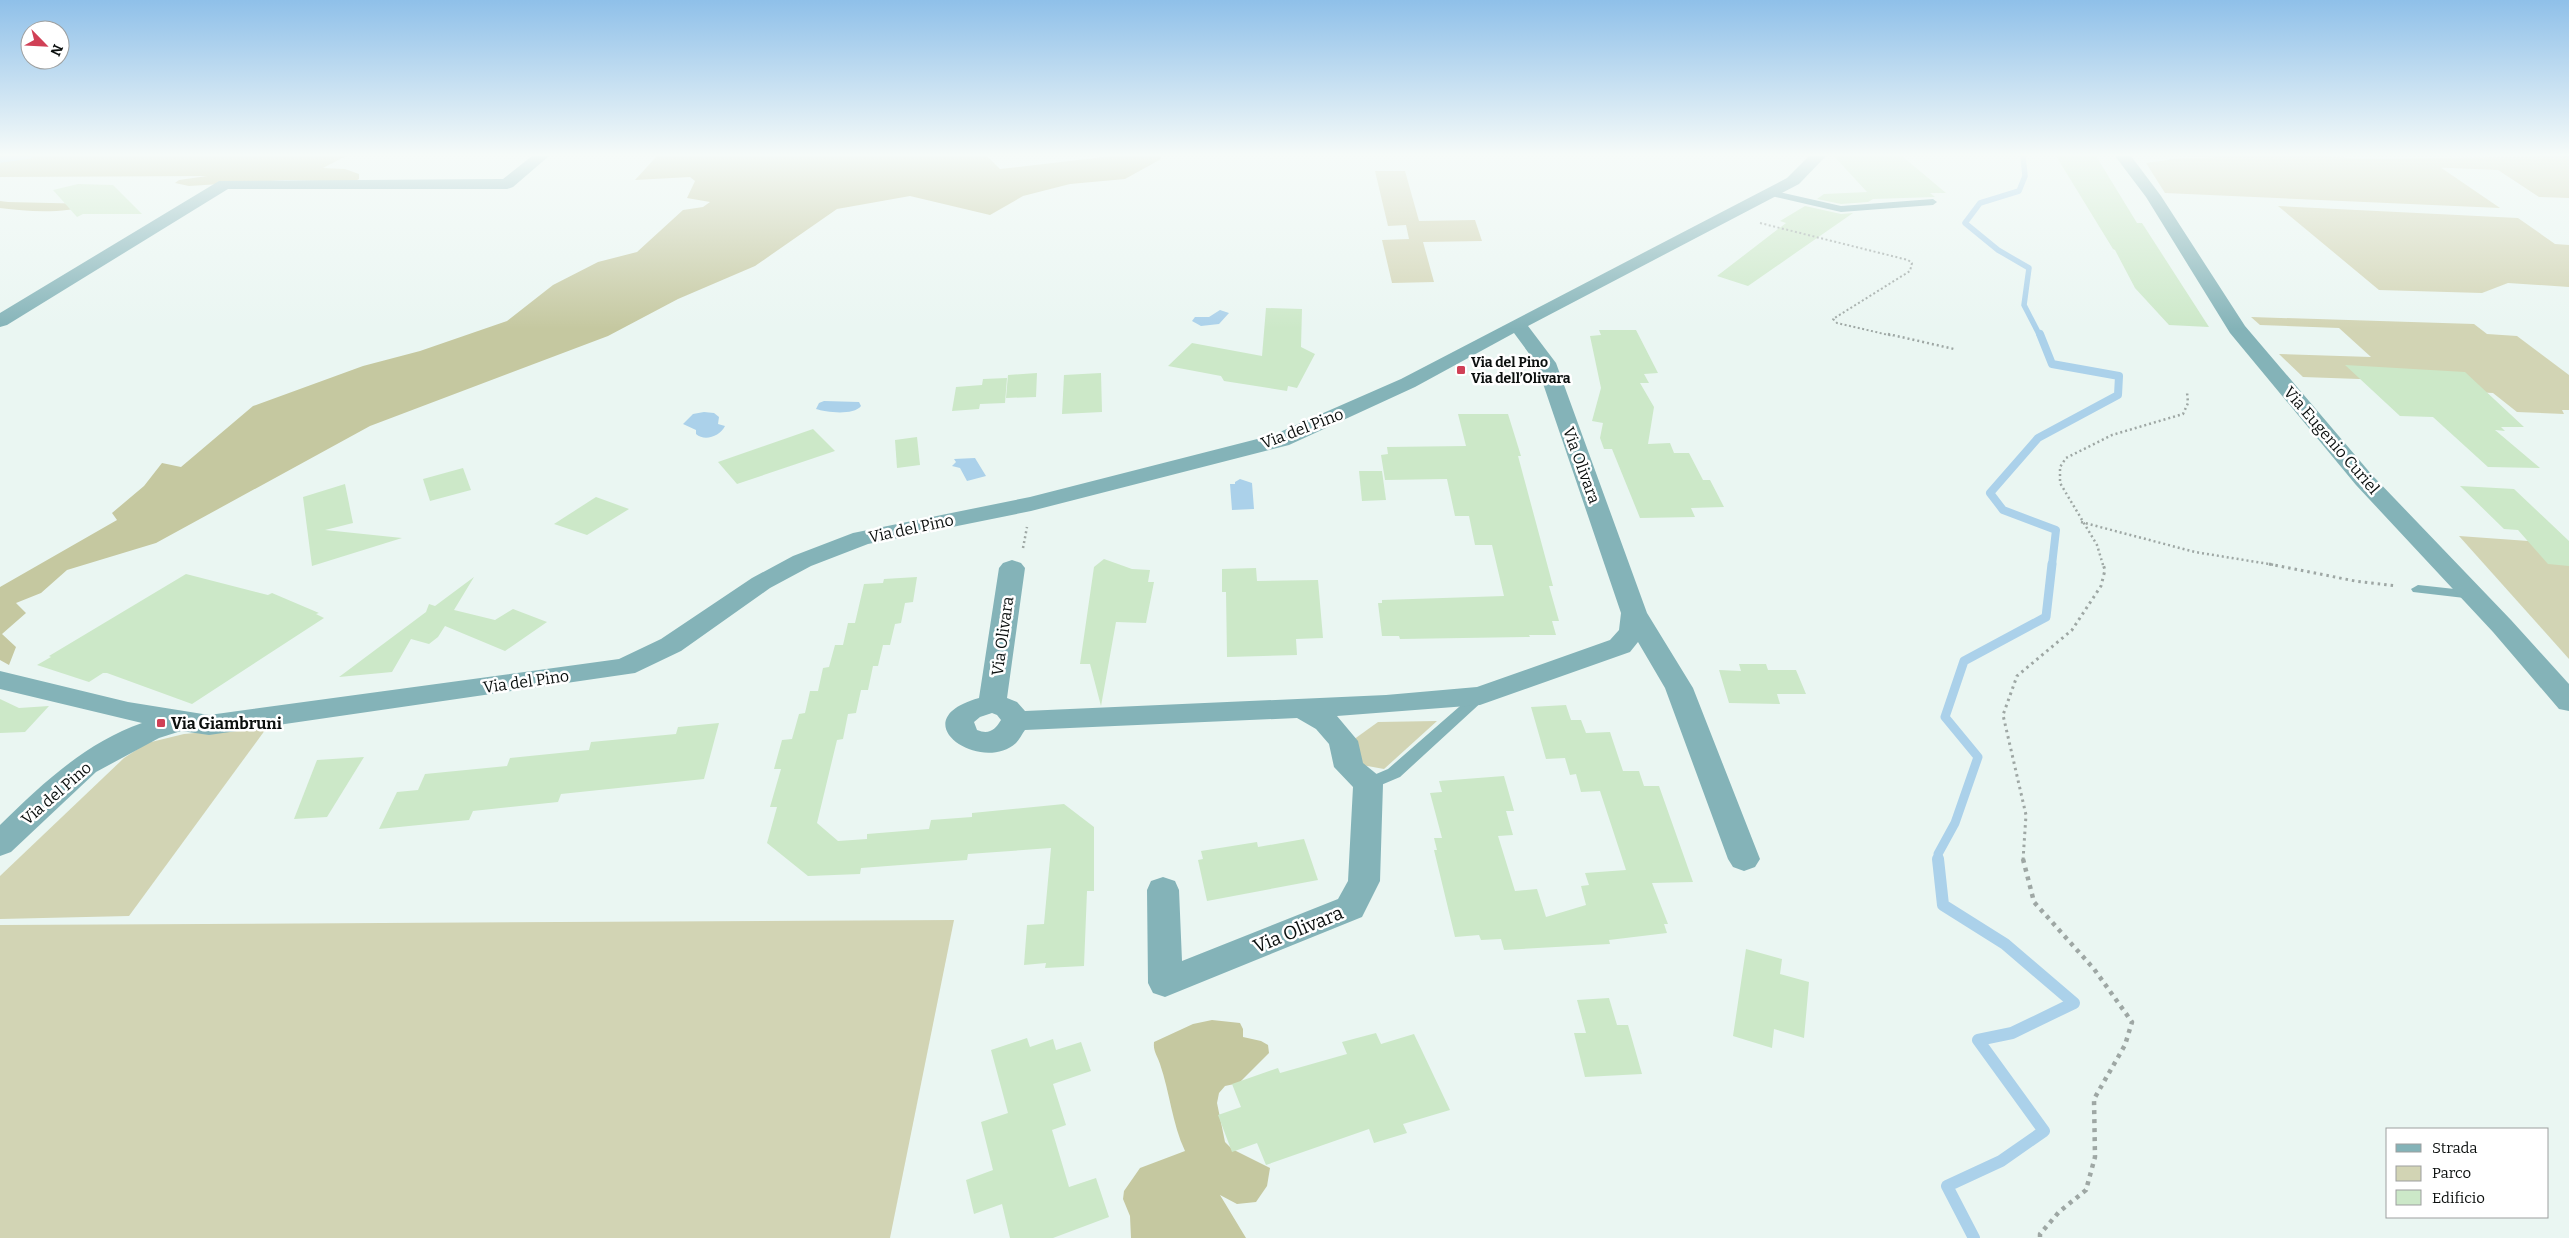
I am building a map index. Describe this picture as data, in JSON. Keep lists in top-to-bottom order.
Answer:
{
  "streets": {
    "street": ["Via del Pino", "Via Eugenio Curiel", "Via Olivara"]
  },
  "crossings": [
    ["Via del Pino", "Via Olivara"]
  ],
  "places": {
    "transit": ["Via del Pino Via dell’Olivara", "Via Giambruni"]
  },
  "legend": ["Strada", "Parco", "Edificio"],
  "north": "bottom right"
}
